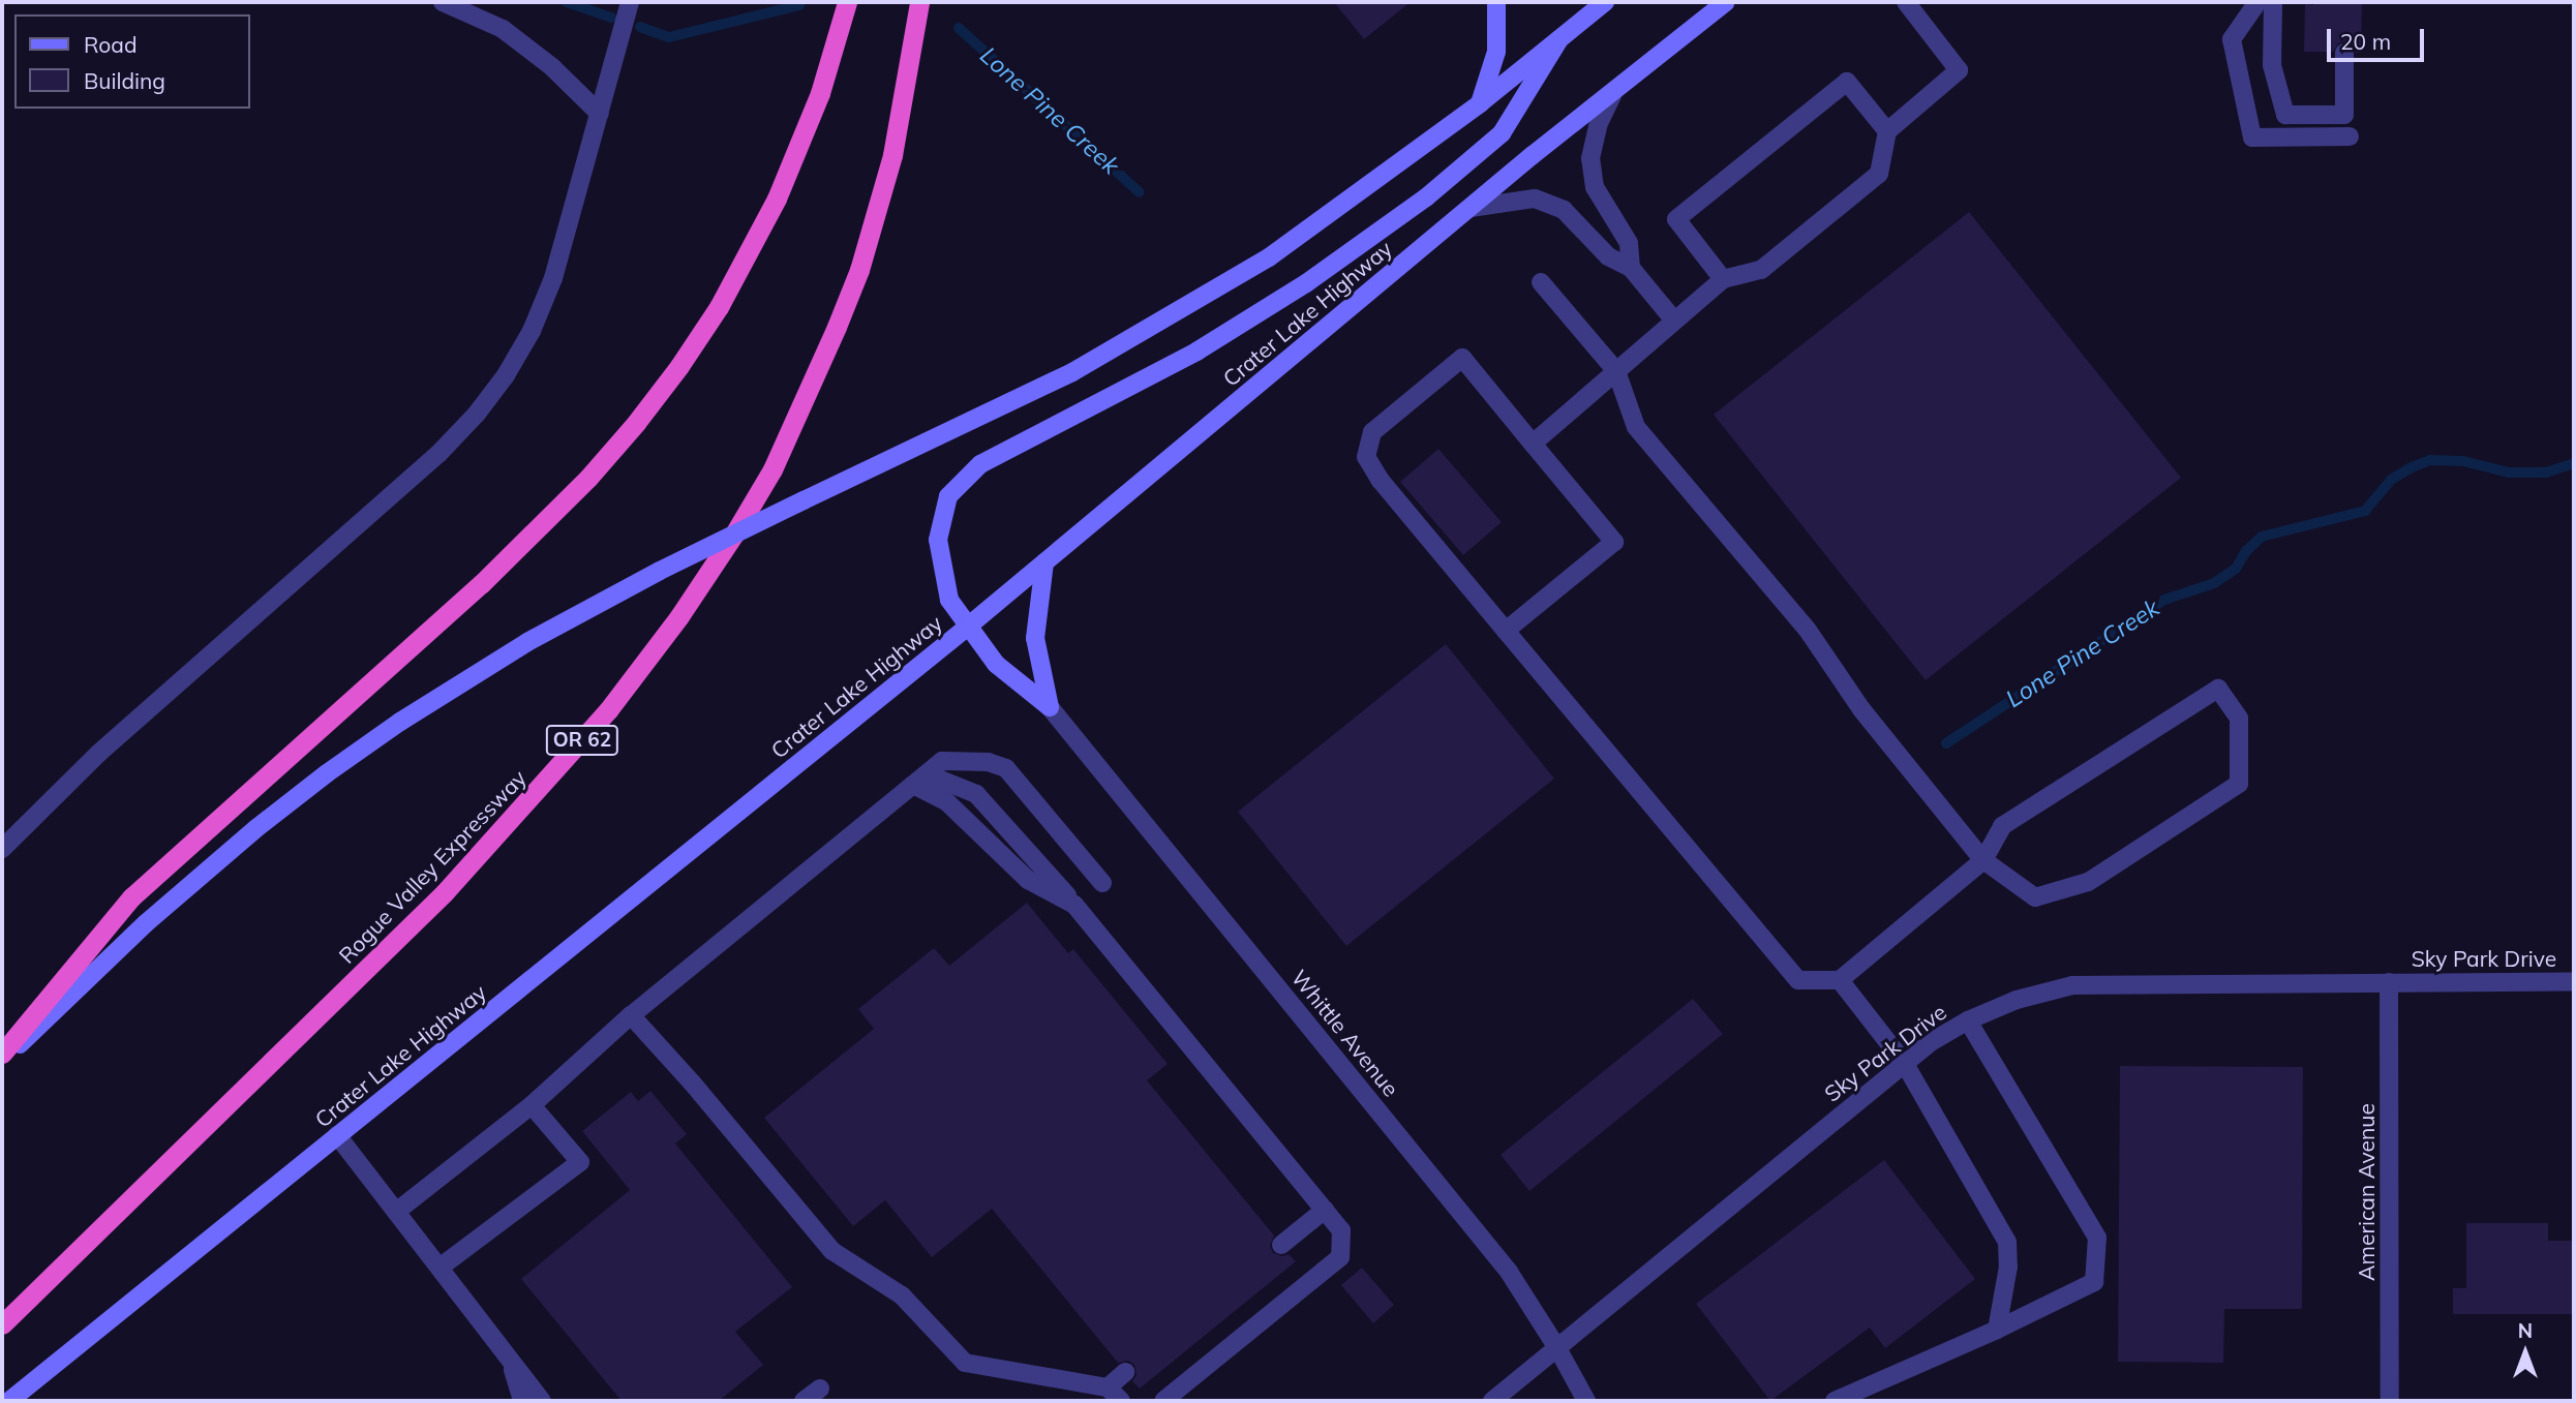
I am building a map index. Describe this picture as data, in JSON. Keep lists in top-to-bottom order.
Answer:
{
  "streets": {
    "highway": ["OR 62", "Rogue Valley Expressway"],
    "main road": ["Crater Lake Highway"],
    "street": ["Sky Park Drive", "Whittle Avenue", "American Avenue"]
  },
  "crossings": [
    ["Sky Park Drive", "Whittle Avenue"],
    ["Sky Park Drive", "American Avenue"]
  ],
  "water": ["Lone Pine Creek"],
  "legend": ["Road", "Building"],
  "scale_bar": "20 m",
  "north": "top"
}
